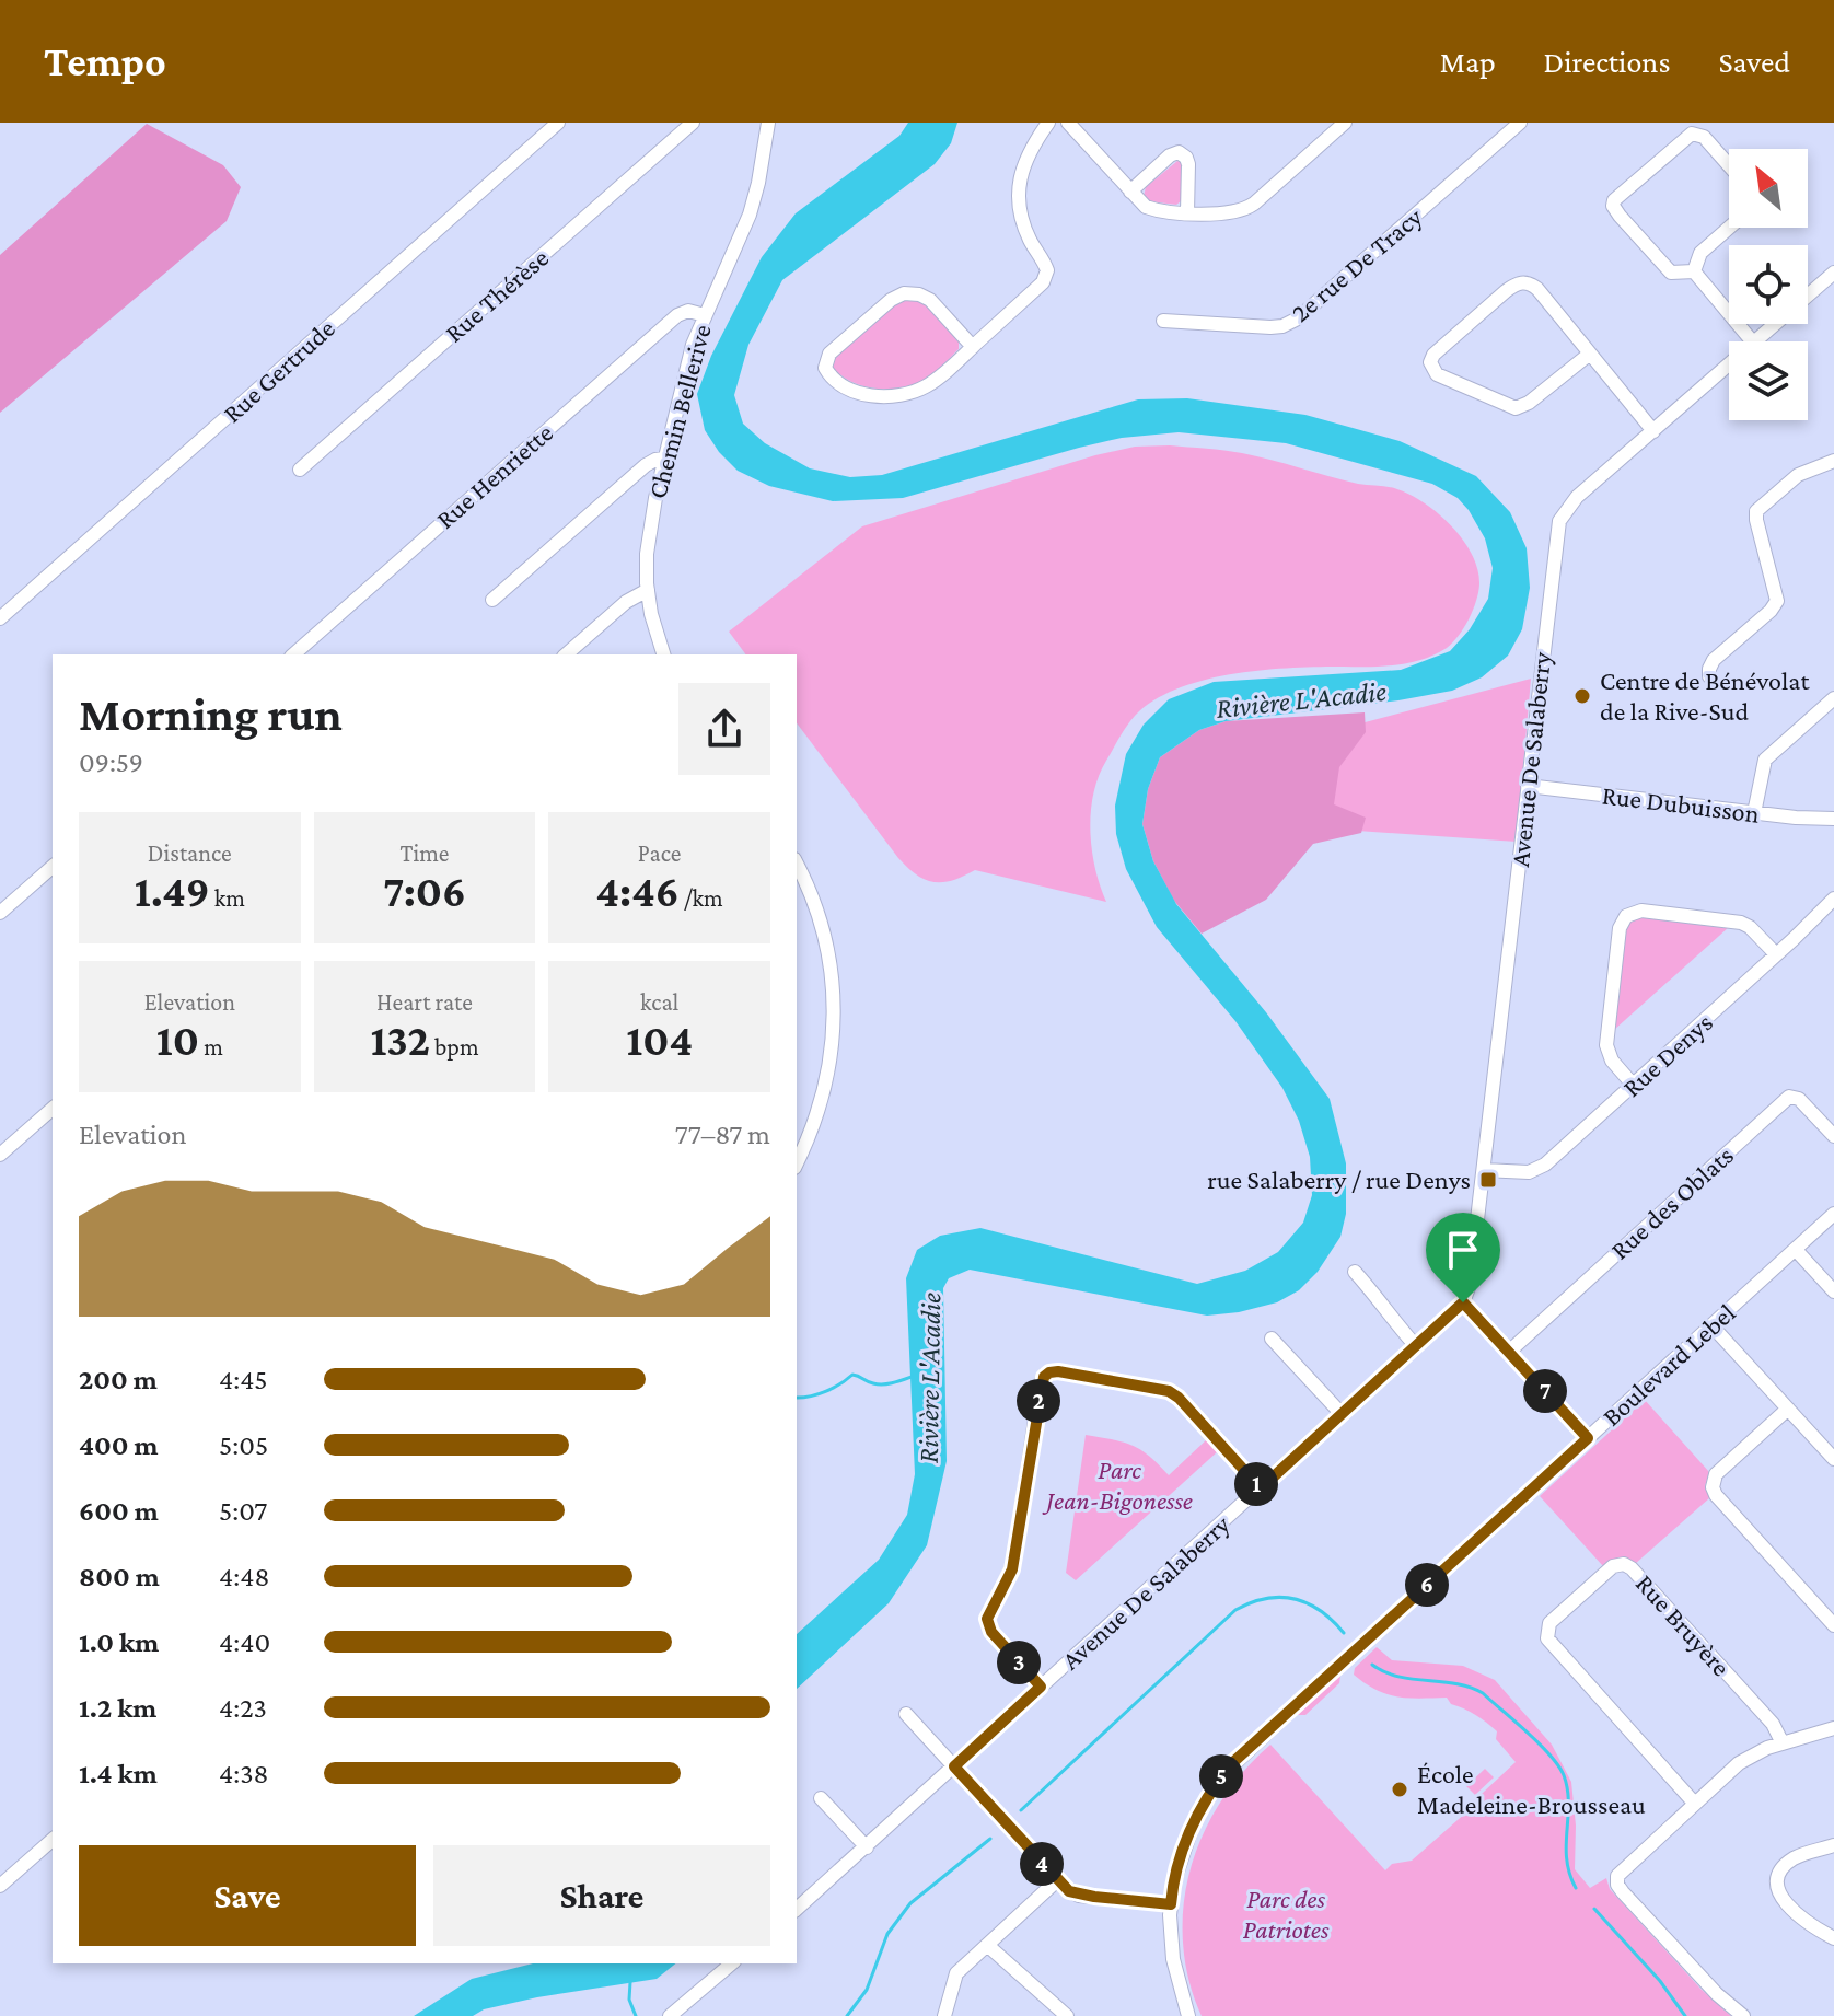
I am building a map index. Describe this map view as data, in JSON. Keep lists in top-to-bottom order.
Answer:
{
  "streets": {
    "street": [
      "2e rue De Tracy",
      "Rue Thérèse",
      "Rue Gertrude",
      "Chemin Bellerive",
      "Rue Henriette",
      "Avenue De Salaberry",
      "Rue Dubuisson",
      "Rue Denys",
      "Rue des Oblats",
      "Boulevard Lebel",
      "Rue Bruyère"
    ]
  },
  "crossings": [
    ["Chemin Bellerive", "Rue Henriette"],
    ["Avenue De Salaberry", "Rue Dubuisson"],
    ["Avenue De Salaberry", "Rue Denys"]
  ],
  "water": ["Rivière L'Acadie"],
  "parks": ["Parc Jean-Bigonesse", "Parc des Patriotes"],
  "places": {
    "other": ["Centre de Bénévolat de la Rive-Sud", "École Madeleine-Brousseau"],
    "transit": ["rue Salaberry / rue Denys"]
  },
  "north": "top left",
  "page": {
    "header": "Tempo",
    "nav": ["Map", "Directions", "Saved"],
    "heading": ["Morning run", "09:59"],
    "stats": [
      ["Distance", "1.49 km"],
      ["Time", "7:06"],
      ["Pace", "4:46 /km"],
      ["Elevation", "10 m"],
      ["Heart rate", "132 bpm"],
      ["kcal", "104"]
    ],
    "chart": ["Elevation", "77–87 m"],
    "list": [
      {
        "name": "200 m",
        "note": "4:45"
      },
      {
        "name": "400 m",
        "note": "5:05"
      },
      {
        "name": "600 m",
        "note": "5:07"
      },
      {
        "name": "800 m",
        "note": "4:48"
      },
      {
        "name": "1.0 km",
        "note": "4:40"
      },
      {
        "name": "1.2 km",
        "note": "4:23"
      },
      {
        "name": "1.4 km",
        "note": "4:38"
      }
    ],
    "pins": [
      "7",
      "2",
      "1",
      "6",
      "3",
      "5",
      "4"
    ],
    "buttons": ["Save", "Share"]
  }
}
